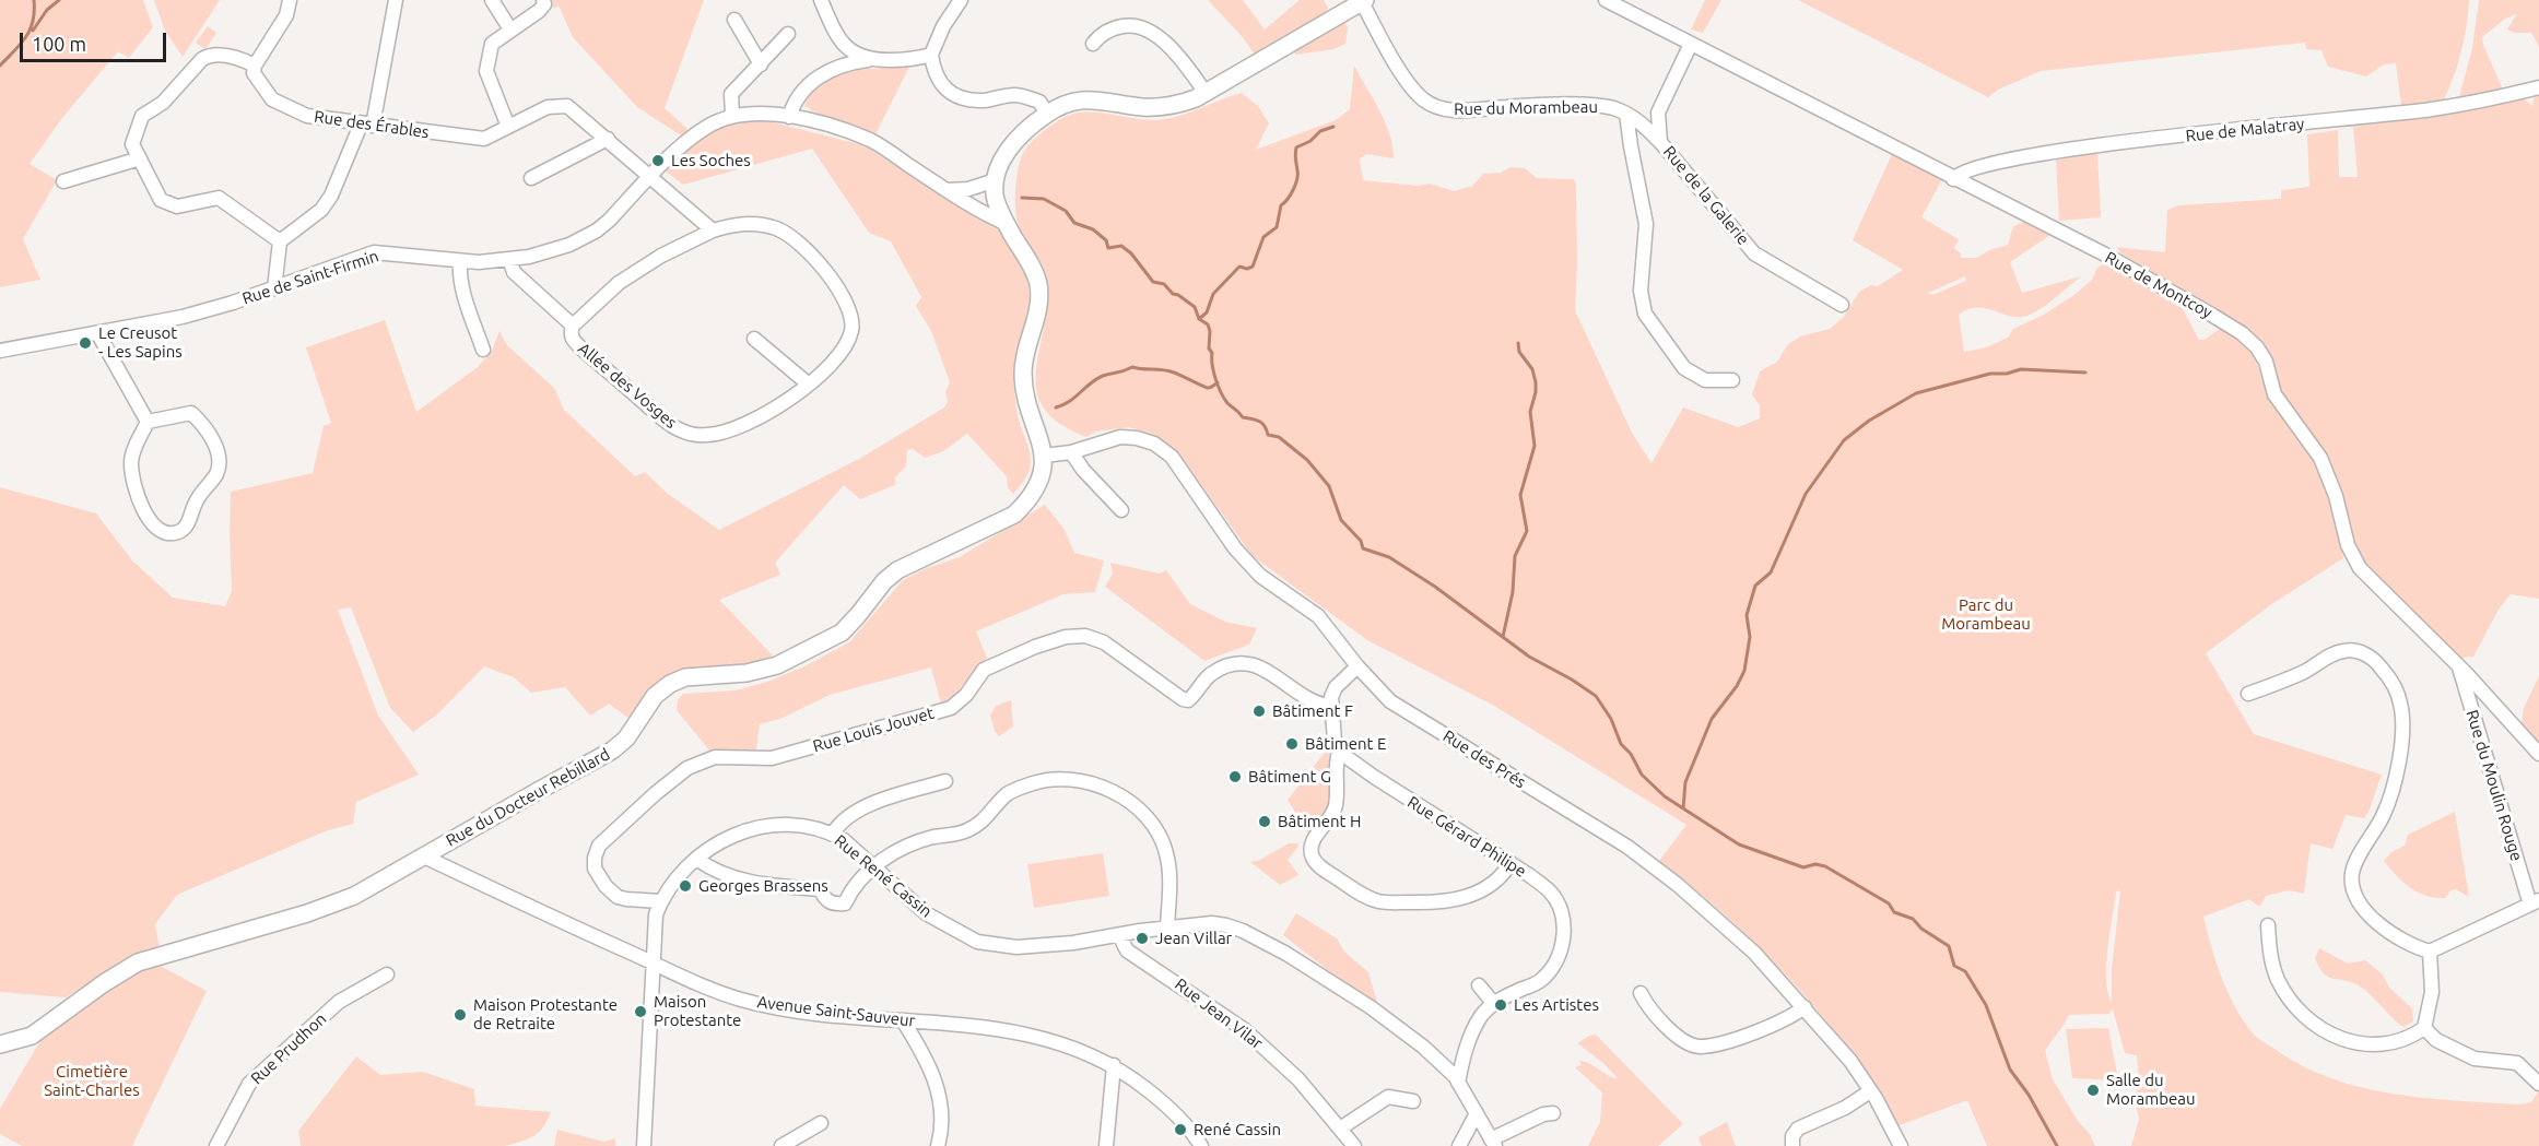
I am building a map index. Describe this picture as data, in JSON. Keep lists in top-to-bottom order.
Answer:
{
  "streets": {
    "main road": ["Rue du Docteur Rebillard"],
    "street": [
      "Rue du Morambeau",
      "Rue des Érables",
      "Rue de Malatray",
      "Rue de la Galerie",
      "Rue de Saint-Firmin",
      "Rue de Montcoy",
      "Allée des Vosges",
      "Rue Louis Jouvet",
      "Rue des Prés",
      "Rue du Moulin Rouge",
      "Rue Gérard Philipe",
      "Rue René Cassin",
      "Avenue Saint-Sauveur",
      "Rue Jean Vilar",
      "Rue Prudhon"
    ]
  },
  "crossings": [
    ["Rue du Morambeau", "Rue de la Galerie"],
    ["Rue des Érables", "Rue de Saint-Firmin"],
    ["Rue de Malatray", "Rue de Montcoy"],
    ["Rue de la Galerie", "Rue de Montcoy"],
    ["Rue de Saint-Firmin", "Allée des Vosges"],
    ["Rue de Saint-Firmin", "Rue du Docteur Rebillard"],
    ["Rue de Montcoy", "Rue du Moulin Rouge"],
    ["Rue Louis Jouvet", "Rue René Cassin"],
    ["Rue des Prés", "Rue du Docteur Rebillard"],
    ["Rue du Docteur Rebillard", "Avenue Saint-Sauveur"],
    ["Rue Gérard Philipe", "Rue René Cassin"],
    ["Rue René Cassin", "Avenue Saint-Sauveur"],
    ["Rue René Cassin", "Rue Jean Vilar"]
  ],
  "parks": ["Parc du Morambeau", "Cimetière Saint-Charles"],
  "places": [
    "Les Soches",
    "Le Creusot - Les Sapins",
    "Bâtiment F",
    "Bâtiment E",
    "Bâtiment G",
    "Bâtiment H",
    "Georges Brassens",
    "Jean Villar",
    "Les Artistes",
    "Maison Protestante",
    "Maison Protestante de Retraite",
    "Salle du Morambeau",
    "René Cassin"
  ],
  "scale_bar": "100 m"
}
